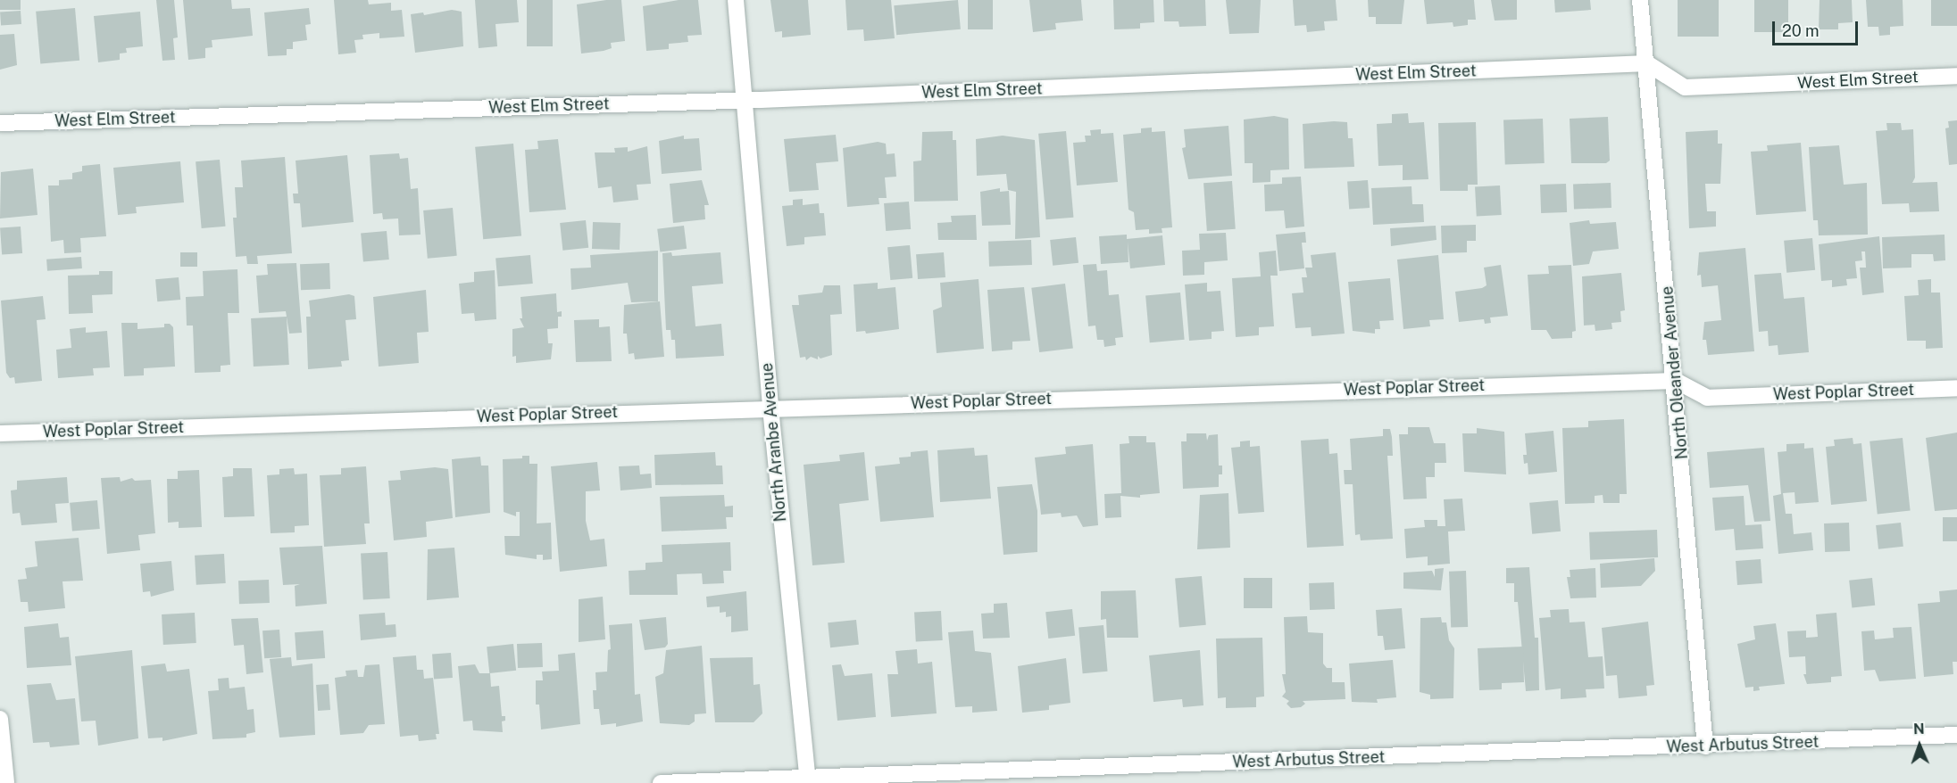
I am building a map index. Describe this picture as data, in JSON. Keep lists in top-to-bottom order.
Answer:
{
  "streets": {
    "street": [
      "West Elm Street",
      "North Oleander Avenue",
      "West Poplar Street",
      "North Aranbe Avenue",
      "West Arbutus Street"
    ]
  },
  "crossings": [
    ["West Elm Street", "North Oleander Avenue"],
    ["West Elm Street", "North Aranbe Avenue"],
    ["North Oleander Avenue", "West Poplar Street"],
    ["North Oleander Avenue", "West Arbutus Street"],
    ["West Poplar Street", "North Aranbe Avenue"],
    ["North Aranbe Avenue", "West Arbutus Street"]
  ],
  "scale_bar": "20 m",
  "north": "top"
}
